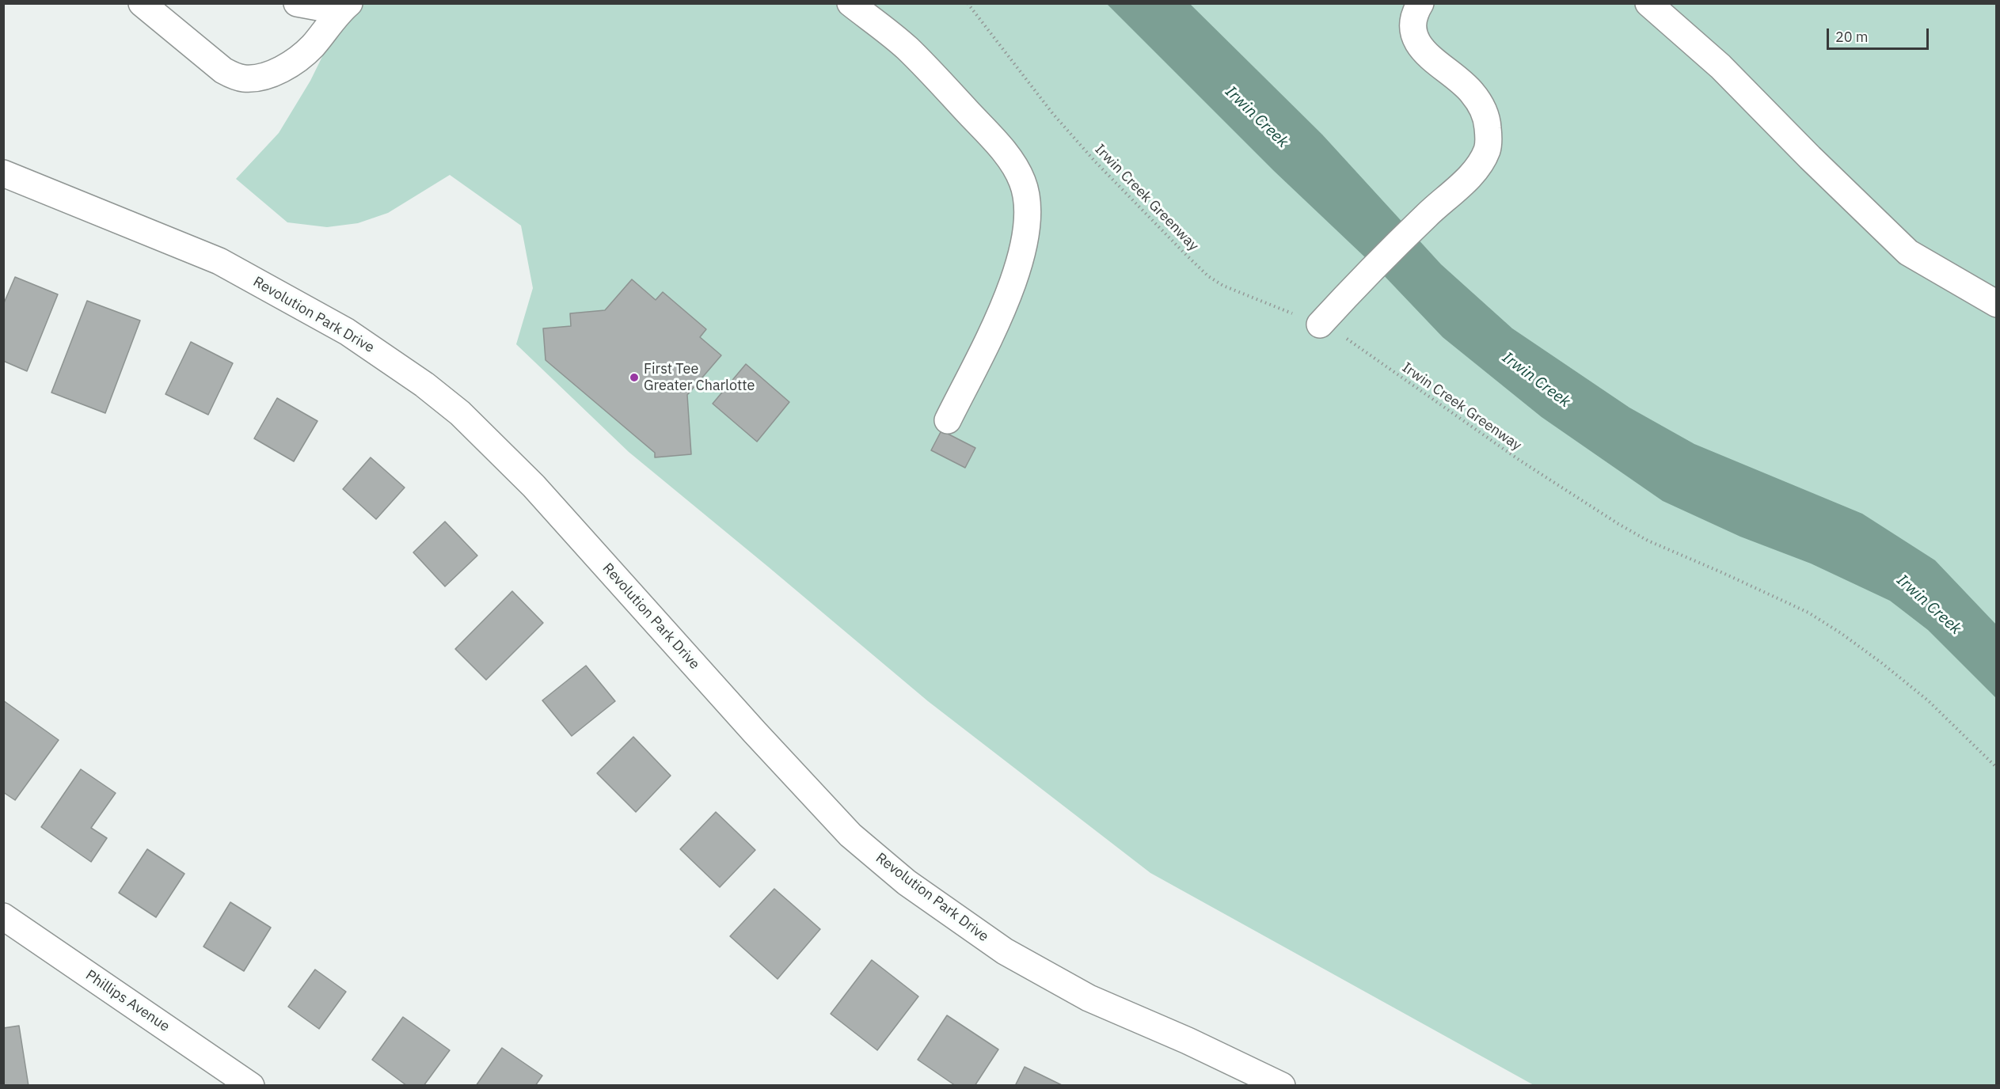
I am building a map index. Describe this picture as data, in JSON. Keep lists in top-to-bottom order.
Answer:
{
  "streets": {
    "street": ["Revolution Park Drive", "Phillips Avenue"],
    "path": ["Irwin Creek Greenway"]
  },
  "water": ["Irwin Creek"],
  "places": ["First Tee Greater Charlotte"],
  "scale_bar": "20 m"
}
